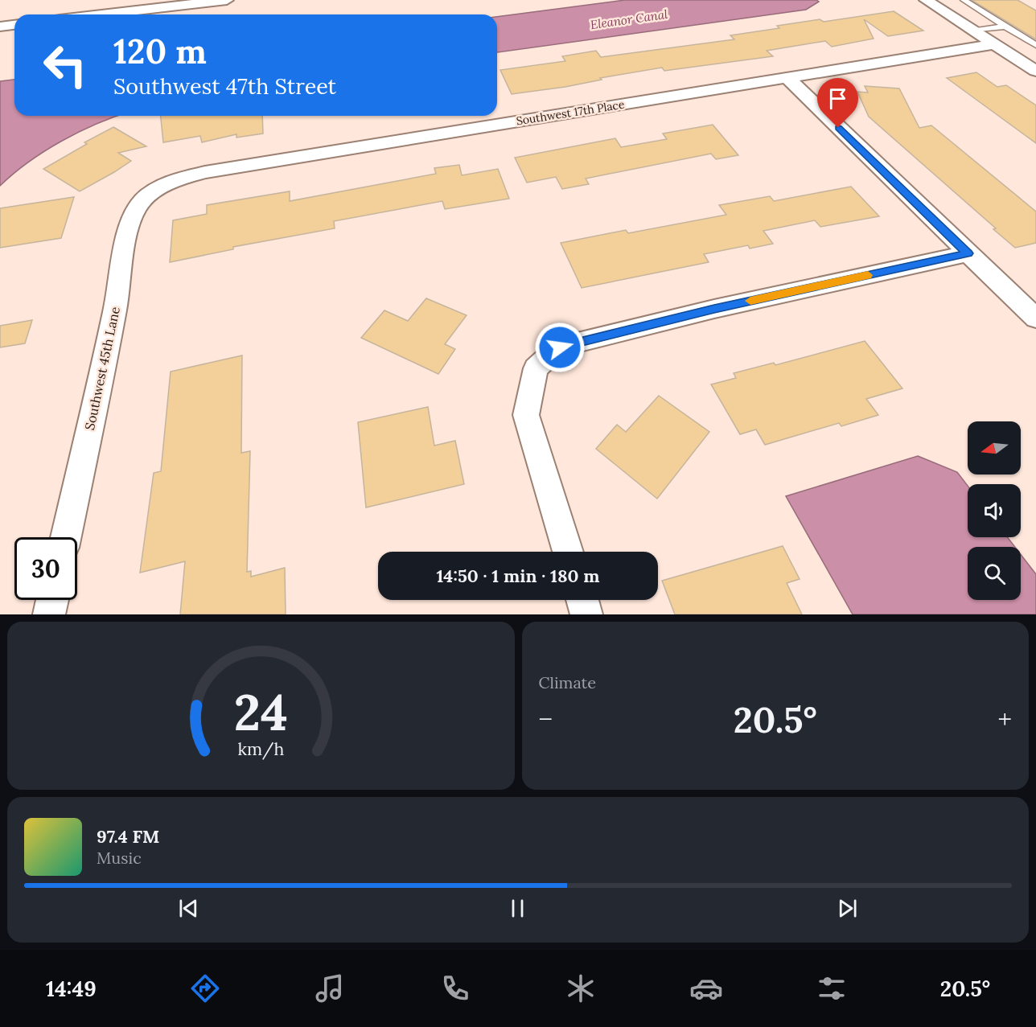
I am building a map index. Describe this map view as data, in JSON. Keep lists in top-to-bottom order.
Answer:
{
  "streets": {
    "street": ["Southwest 17th Place", "Southwest 45th Lane"]
  },
  "crossings": [
    ["Southwest 17th Place", "Southwest 45th Lane"]
  ],
  "water": ["Eleanor Canal"],
  "north": "left",
  "page": {
    "turn": ["120 m", "Southwest 47th Street"],
    "limit": "30",
    "trip": "14:50 · 1 min · 180 m",
    "tile": "Climate",
    "heat": ["−", "20.5°", "+"],
    "song": ["97.4 FM", "Music"],
    "tabs": ["14:49", "20.5°"],
    "gauge": ["24", "km/h"]
  }
}
